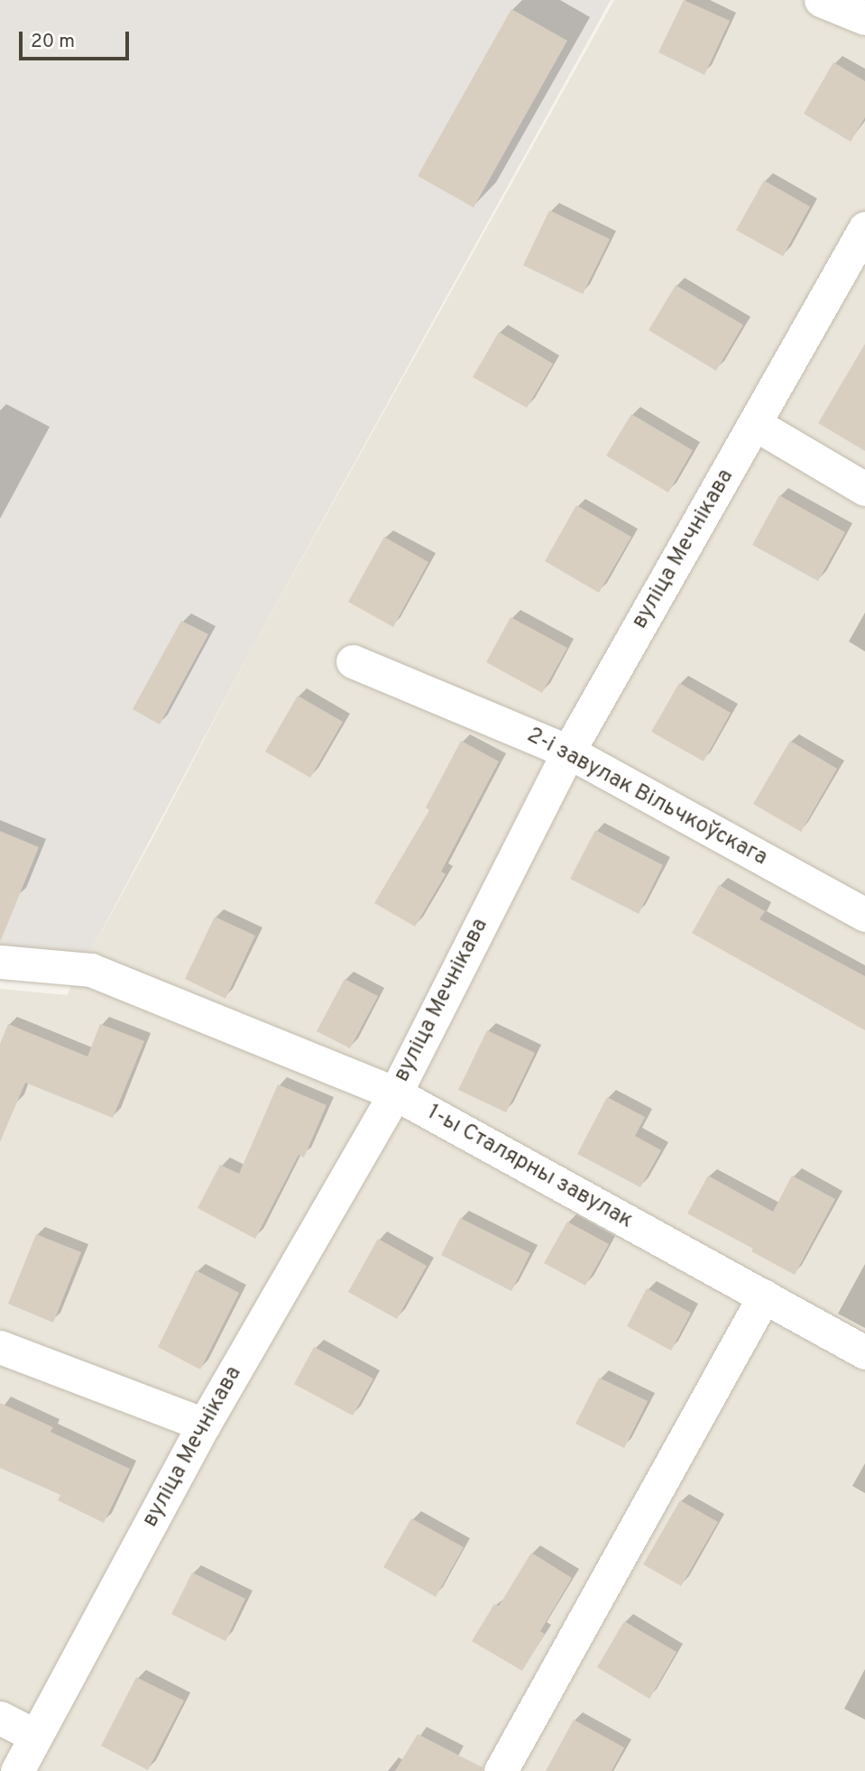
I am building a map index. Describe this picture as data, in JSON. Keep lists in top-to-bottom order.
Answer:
{
  "streets": {
    "street": ["вуліца Мечнікава", "2-і завулак Вільчкоўскага", "1-ы Сталярны завулак"]
  },
  "crossings": [
    ["вуліца Мечнікава", "2-і завулак Вільчкоўскага"],
    ["вуліца Мечнікава", "1-ы Сталярны завулак"]
  ],
  "scale_bar": "20 m"
}
